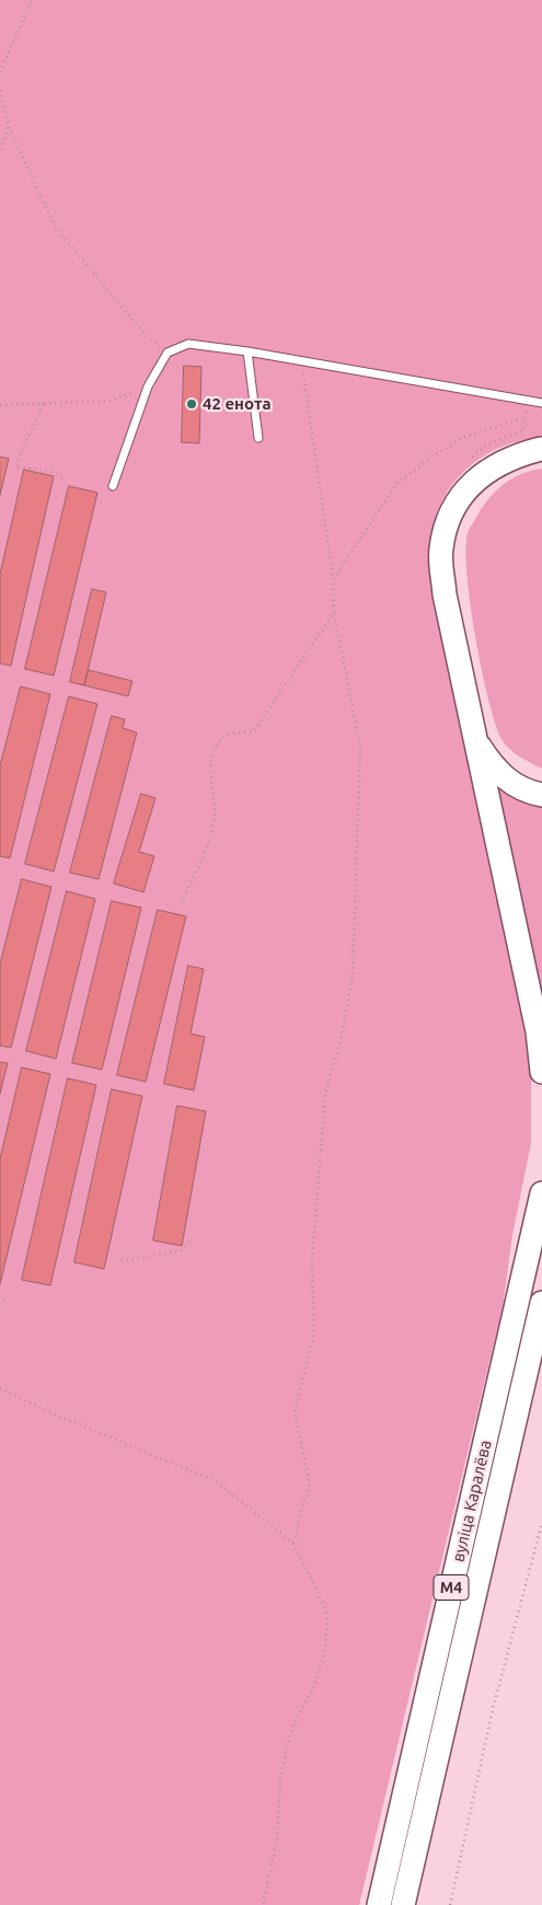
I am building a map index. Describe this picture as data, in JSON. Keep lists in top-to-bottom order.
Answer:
{
  "streets": {
    "main road": ["вуліца Каралёва", "М4"]
  },
  "places": ["42 енота"]
}
